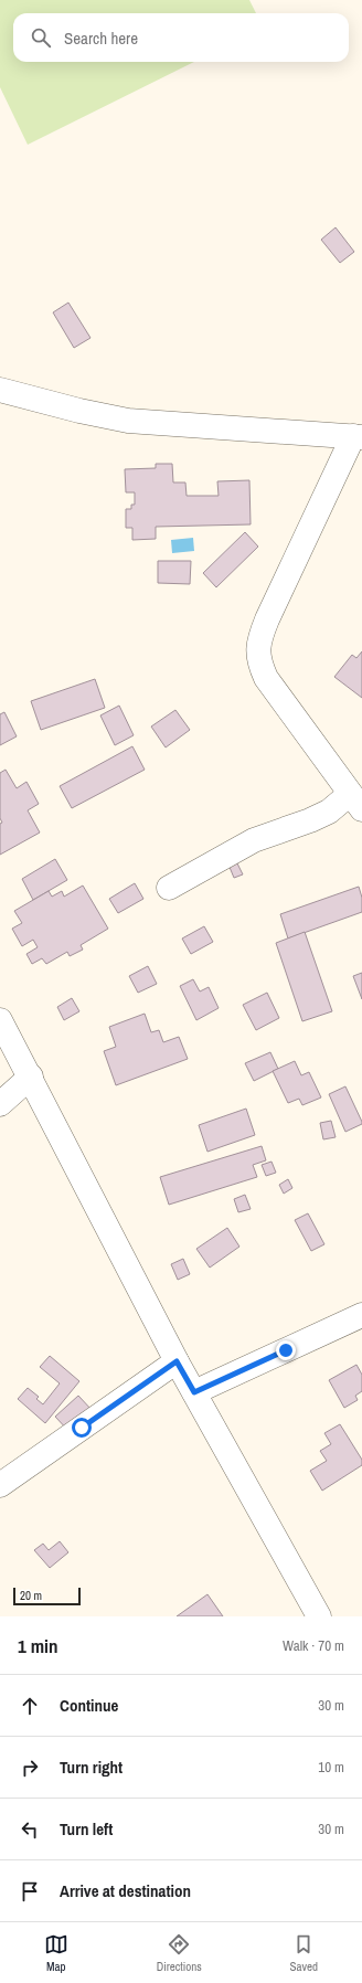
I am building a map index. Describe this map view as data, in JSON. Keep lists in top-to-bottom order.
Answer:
{
  "scale_bar": "20 m",
  "page": {
    "search": "Search here",
    "scale": "20 m",
    "heading": ["1 min", "Walk · 70 m"],
    "list": [
      ["Continue", "30 m"],
      ["Turn right", "10 m"],
      ["Turn left", "30 m"],
      "Arrive at destination"
    ],
    "nav": ["Map", "Directions", "Saved"]
  }
}
